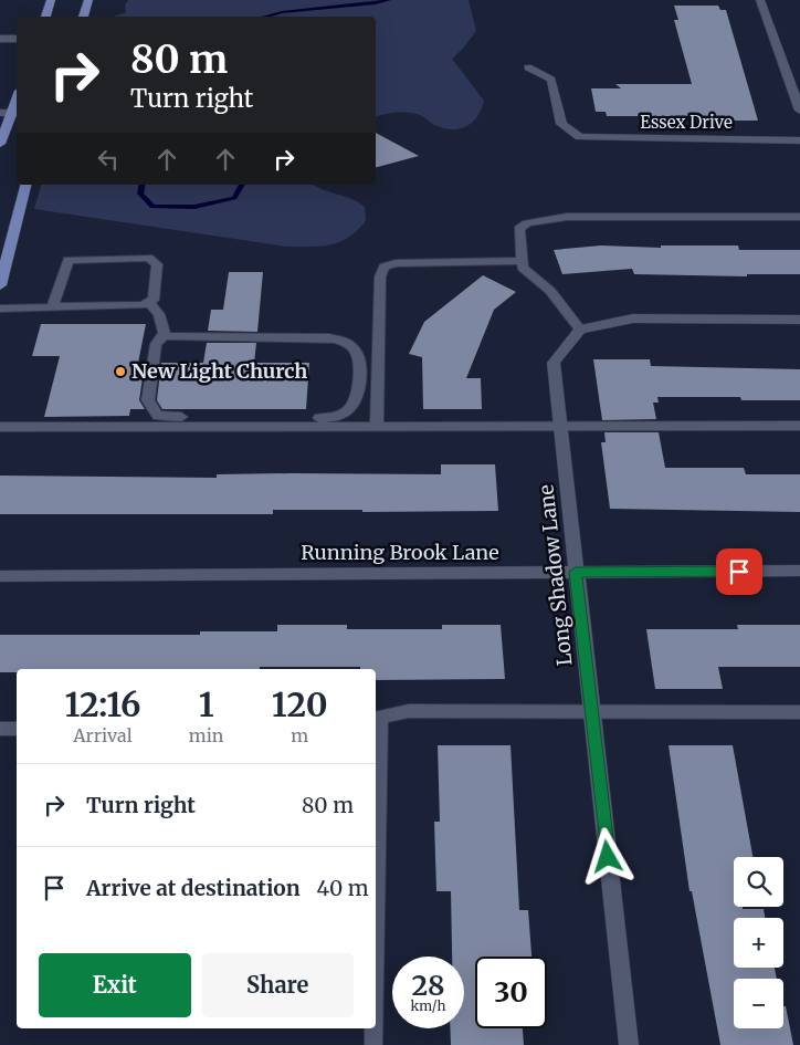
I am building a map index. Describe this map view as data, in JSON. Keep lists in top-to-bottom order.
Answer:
{
  "streets": {
    "street": ["Essex Drive", "Running Brook Lane", "Long Shadow Lane"]
  },
  "crossings": [
    ["Running Brook Lane", "Long Shadow Lane"]
  ],
  "places": ["New Light Church"],
  "page": {
    "turn": ["80 m", "Turn right"],
    "eta": [
      "12:16",
      "Arrival",
      "1",
      "min",
      "120",
      "m"
    ],
    "list": [
      {
        "name": "Turn right",
        "value": "80 m"
      },
      {
        "name": "Arrive at destination",
        "value": "40 m"
      }
    ],
    "map_buttons": ["+", "−"],
    "buttons": ["Exit", "Share"],
    "speed": "28 km/h",
    "limit": "30"
  }
}
